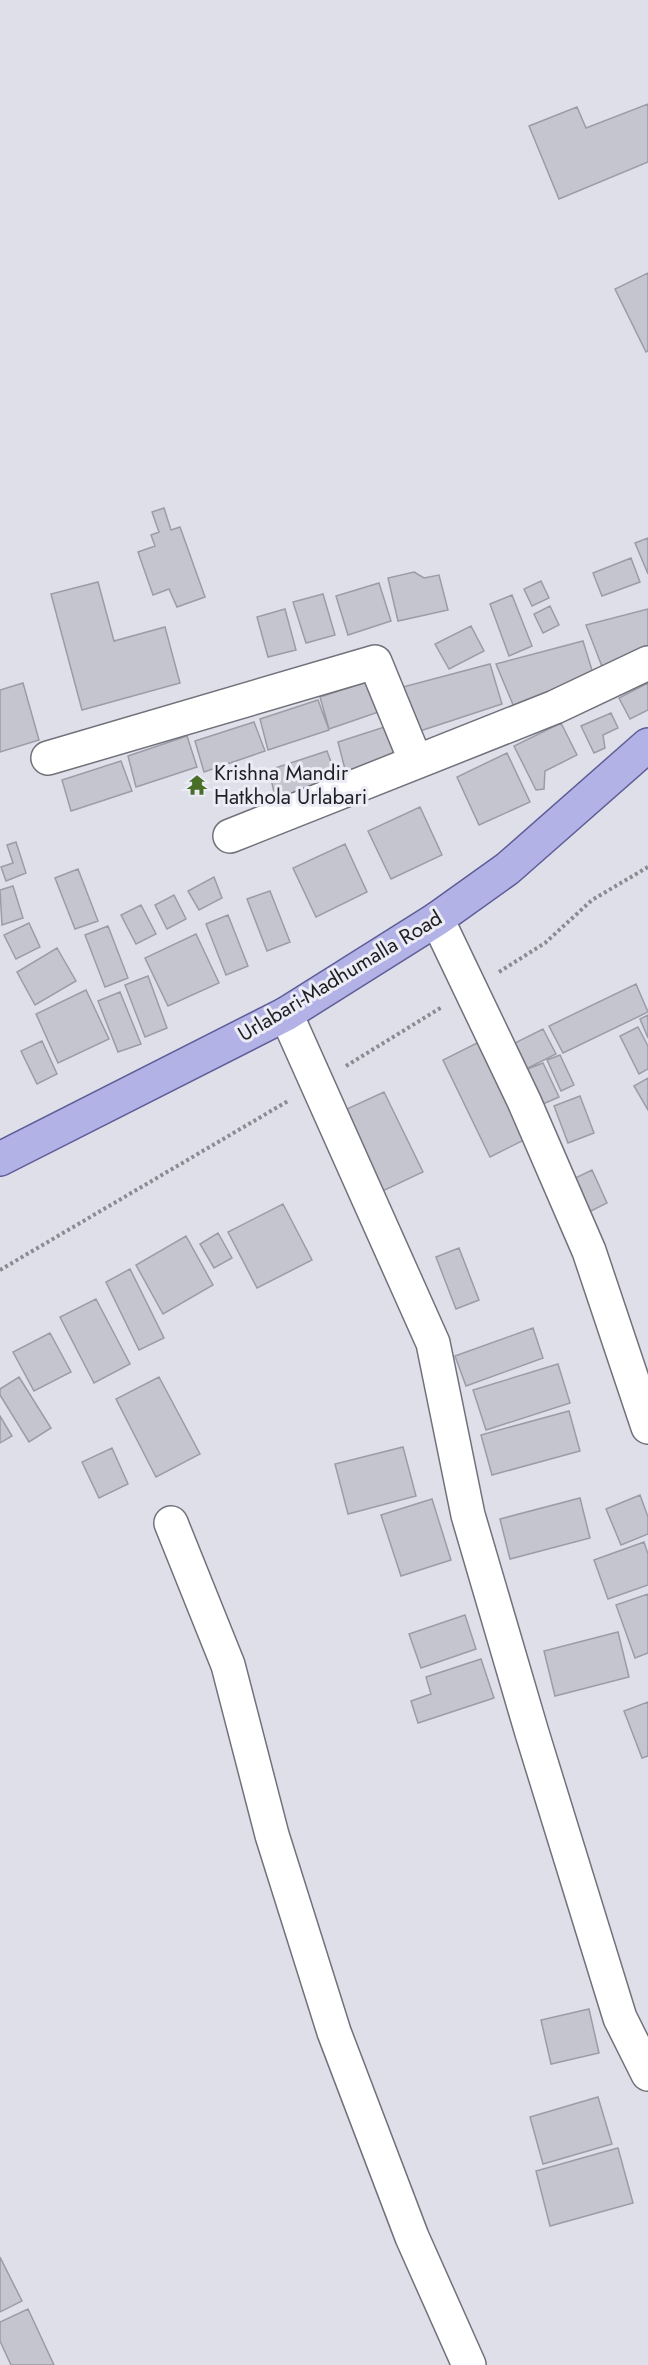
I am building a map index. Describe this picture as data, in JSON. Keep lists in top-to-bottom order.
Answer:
{
  "streets": {
    "main road": ["Urlabari-Madhumalla Road"]
  },
  "places": {
    "temple": ["Krishna Mandir Hatkhola Urlabari"]
  }
}
